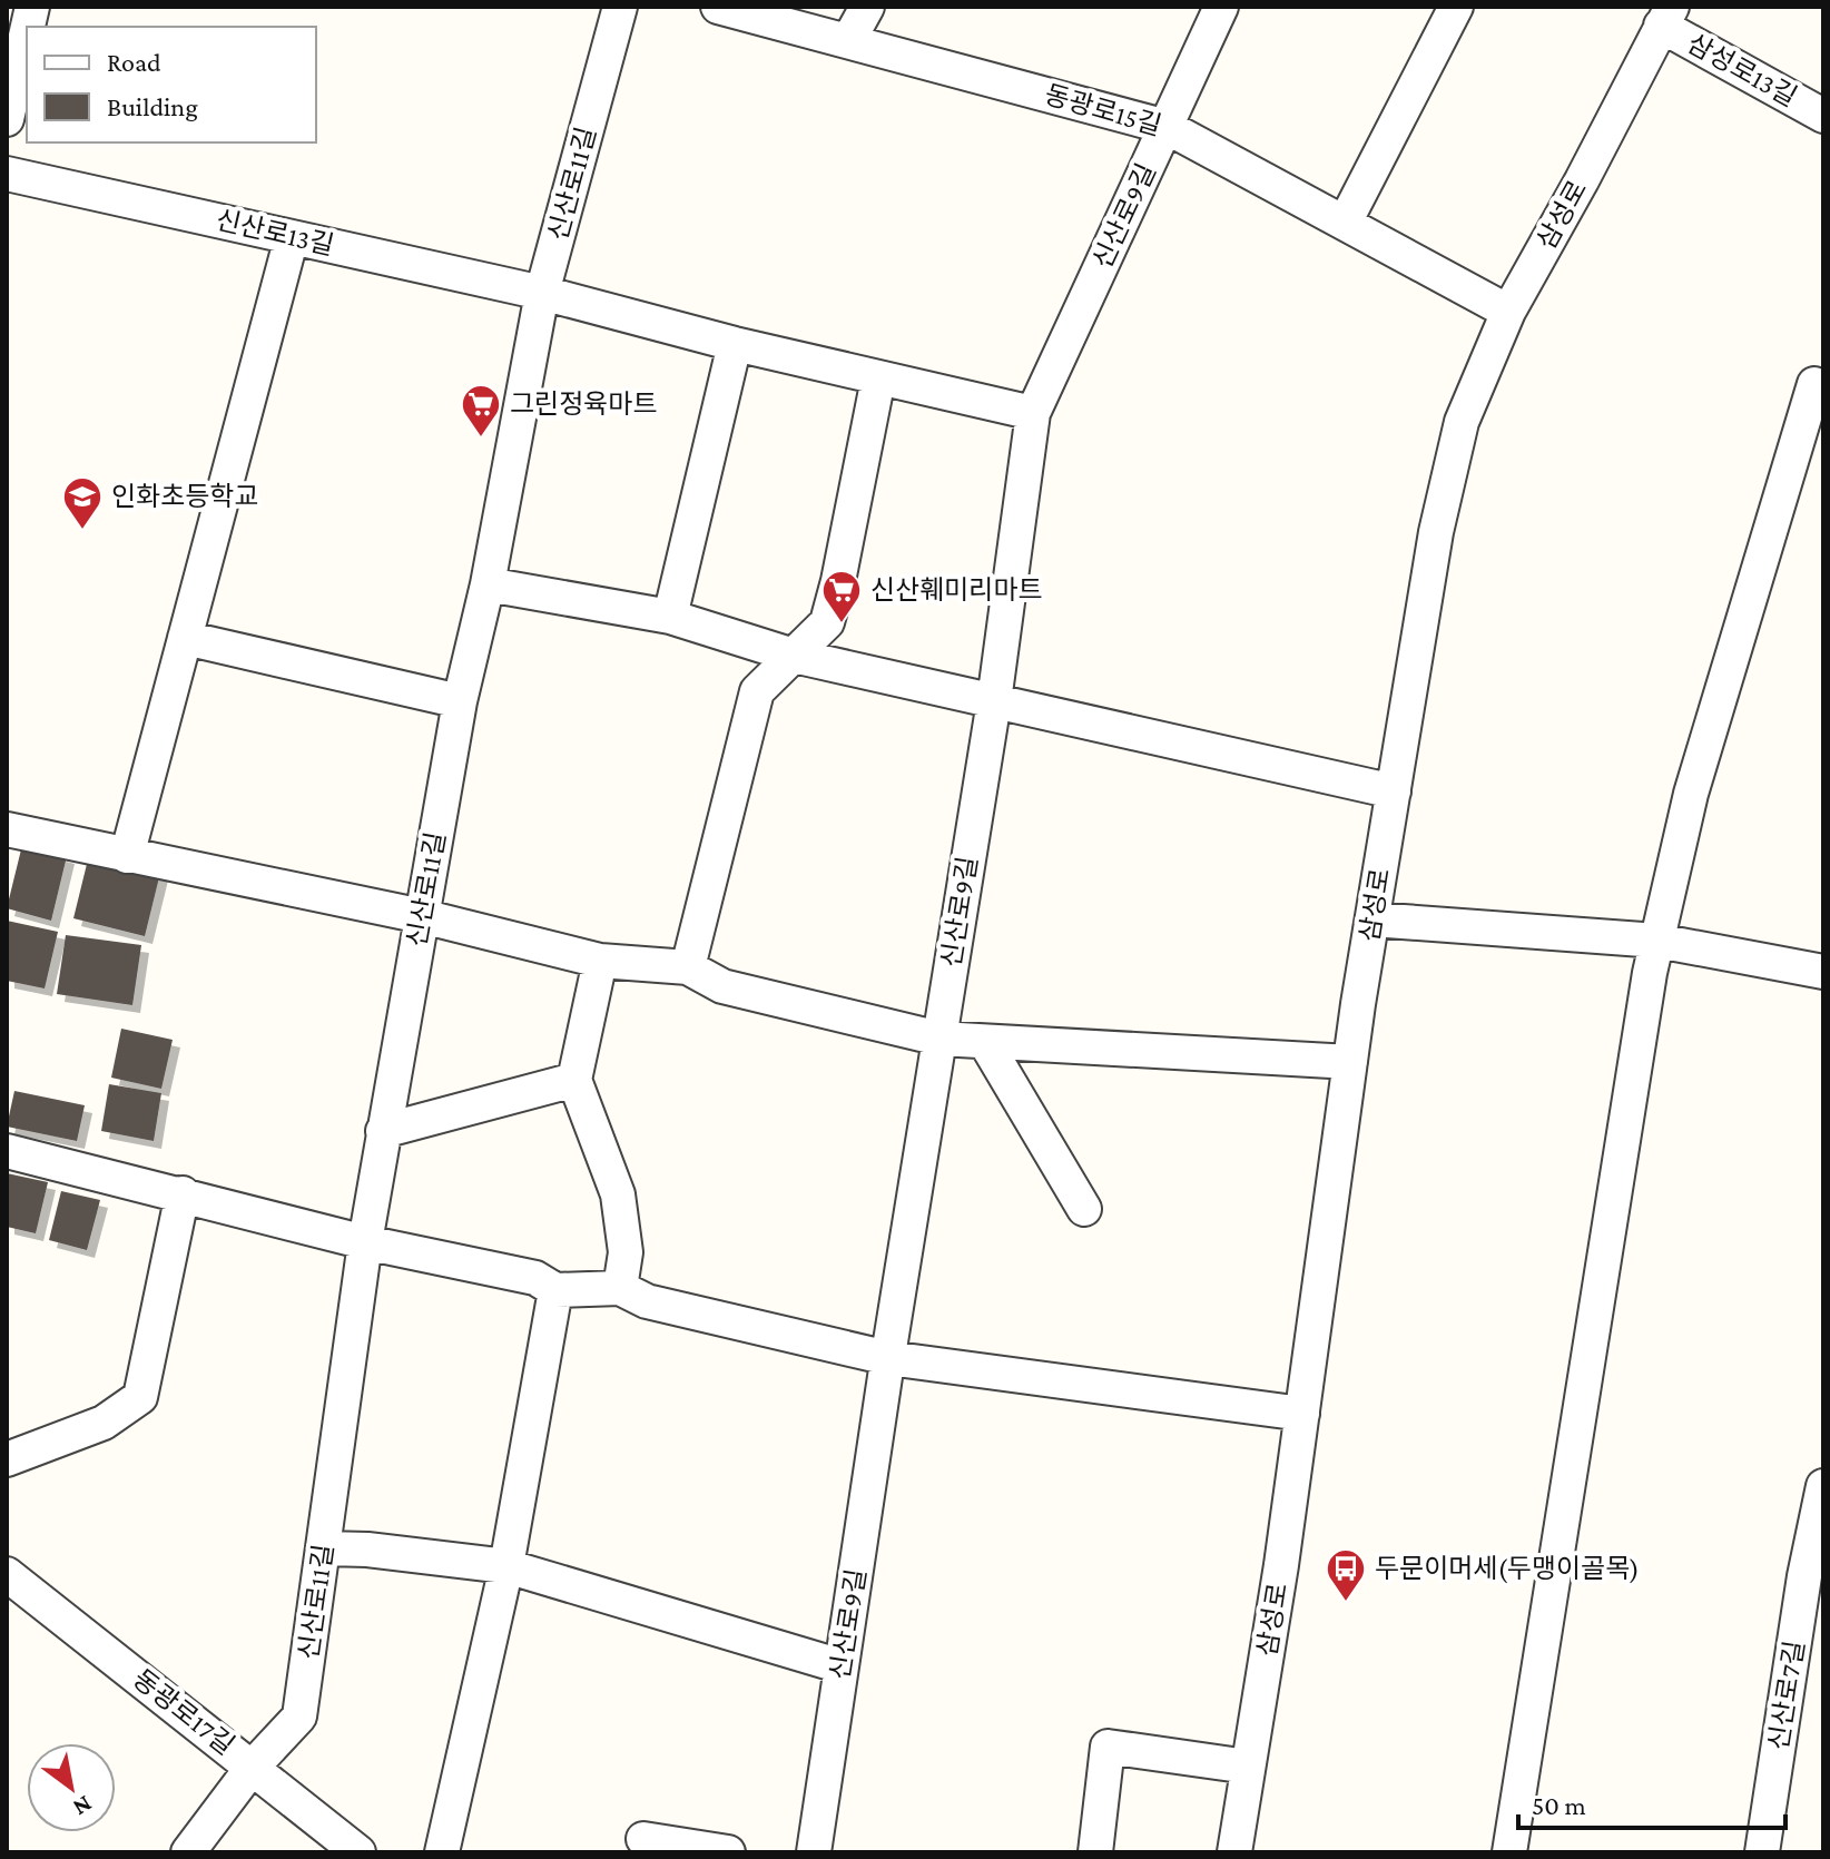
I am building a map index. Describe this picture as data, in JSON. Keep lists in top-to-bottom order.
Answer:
{
  "streets": {
    "street": [
      "삼성로13길",
      "동광로15길",
      "신산로11길",
      "삼성로",
      "신산로9길",
      "신산로13길",
      "신산로7길",
      "동광로17길"
    ]
  },
  "crossings": [
    ["삼성로13길", "삼성로"],
    ["동광로15길", "삼성로"],
    ["동광로15길", "신산로9길"],
    ["신산로11길", "신산로13길"],
    ["신산로11길", "동광로17길"],
    ["신산로9길", "신산로13길"]
  ],
  "places": {
    "supermarket": ["그린정육마트", "신산훼미리마트"],
    "school or university": ["인화초등학교"],
    "bus stop": ["두문이머세(두맹이골목)"]
  },
  "legend": ["Road", "Building"],
  "scale_bar": "50 m",
  "north": "bottom right"
}
